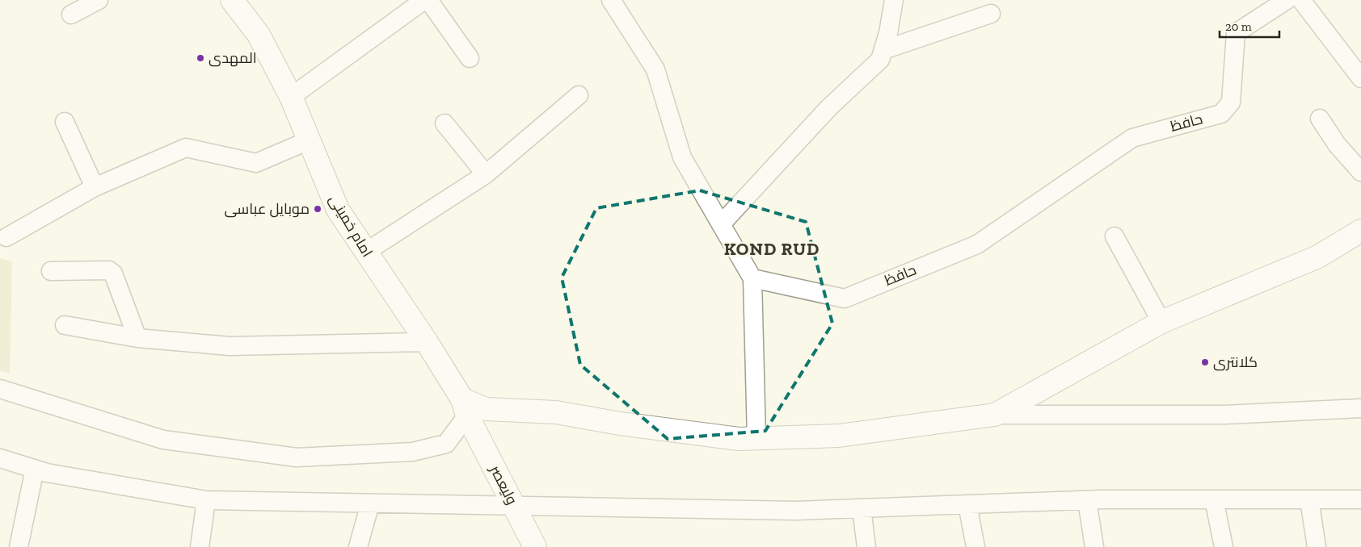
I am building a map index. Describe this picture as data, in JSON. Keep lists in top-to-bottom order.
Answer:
{
  "streets": {
    "street": ["حافظ", "امام خمینی", "ولیعصر"]
  },
  "crossings": [
    ["امام خمینی", "ولیعصر"]
  ],
  "districts": ["KOND RUD"],
  "places": ["المهدی", "موبایل عباسی", "کلانتری"],
  "scale_bar": "20 m"
}
